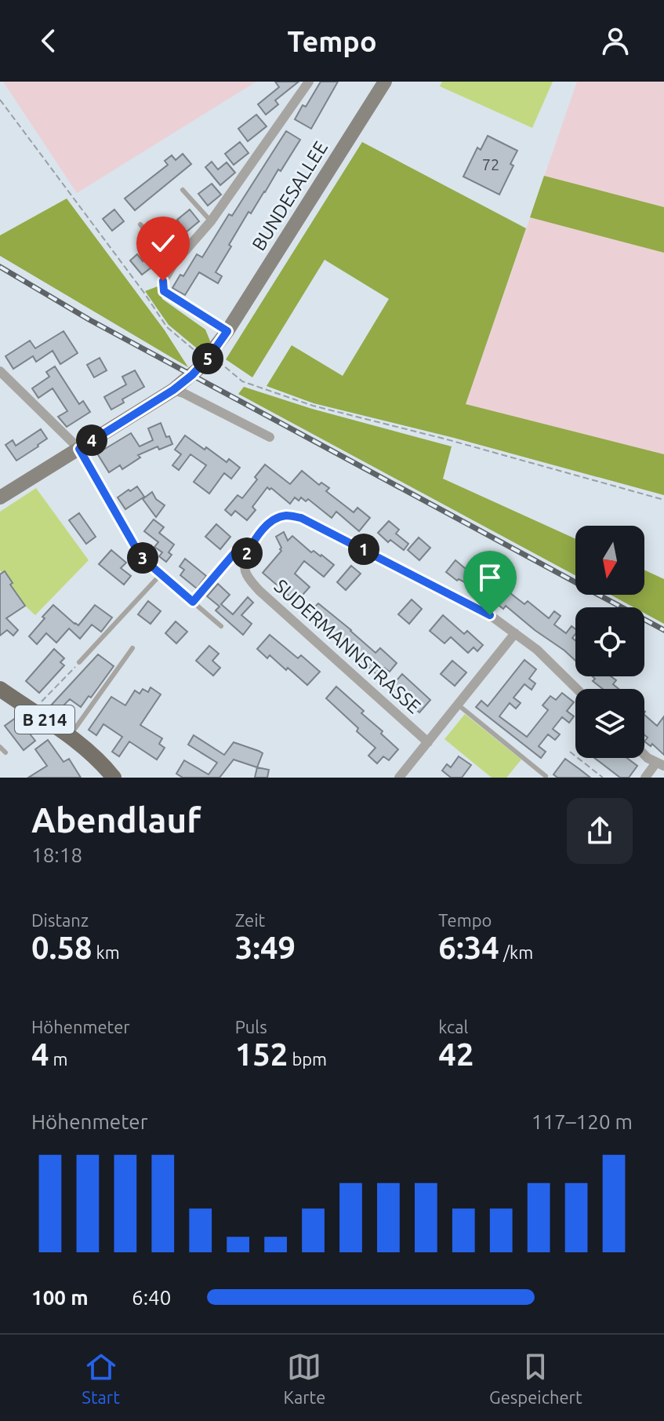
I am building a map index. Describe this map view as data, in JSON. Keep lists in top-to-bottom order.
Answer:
{
  "streets": {
    "main road": ["BUNDESALLEE", "B 214"],
    "street": ["SUDERMANNSTRASSE"]
  },
  "house_numbers": ["72"],
  "north": "bottom",
  "page": {
    "header": "Tempo",
    "pins": [
      "5",
      "4",
      "1",
      "2",
      "3"
    ],
    "heading": ["Abendlauf", "18:18"],
    "stats": [
      ["Distanz", "0.58 km"],
      ["Zeit", "3:49"],
      ["Tempo", "6:34 /km"],
      ["Höhenmeter", "4 m"],
      ["Puls", "152 bpm"],
      ["kcal", "42"]
    ],
    "chart": ["Höhenmeter", "117–120 m"],
    "list": [
      {
        "name": "100 m",
        "note": "6:40"
      }
    ],
    "tabs": ["Start", "Karte", "Gespeichert"]
  }
}
